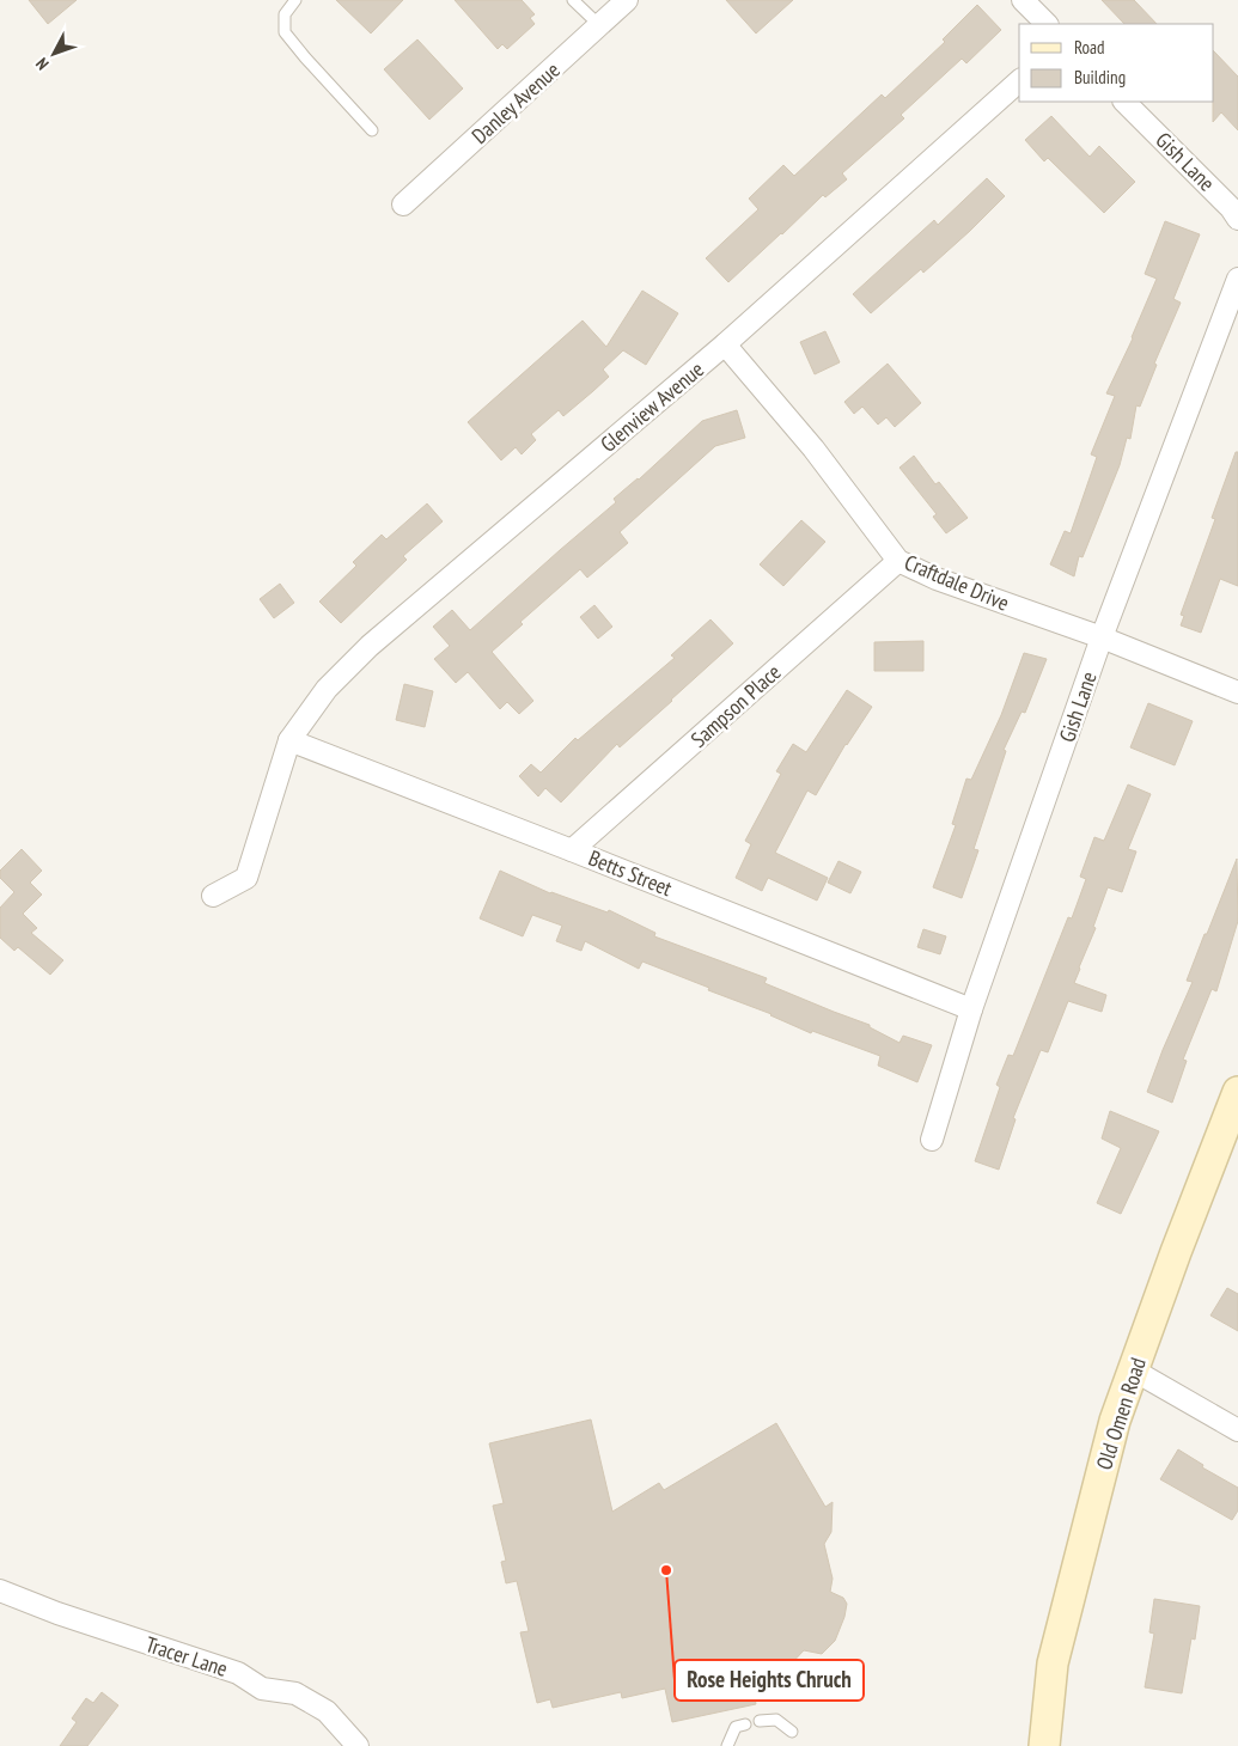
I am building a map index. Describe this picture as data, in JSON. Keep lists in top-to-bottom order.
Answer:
{
  "streets": {
    "street": [
      "Danley Avenue",
      "Gish Lane",
      "Glenview Avenue",
      "Craftdale Drive",
      "Sampson Place",
      "Betts Street",
      "Old Omen Road",
      "Tracer Lane"
    ]
  },
  "crossings": [
    ["Gish Lane", "Craftdale Drive"],
    ["Gish Lane", "Betts Street"],
    ["Glenview Avenue", "Craftdale Drive"],
    ["Glenview Avenue", "Betts Street"],
    ["Craftdale Drive", "Sampson Place"],
    ["Sampson Place", "Betts Street"]
  ],
  "places": ["Rose Heights Chruch"],
  "legend": ["Road", "Building"],
  "north": "bottom left"
}
